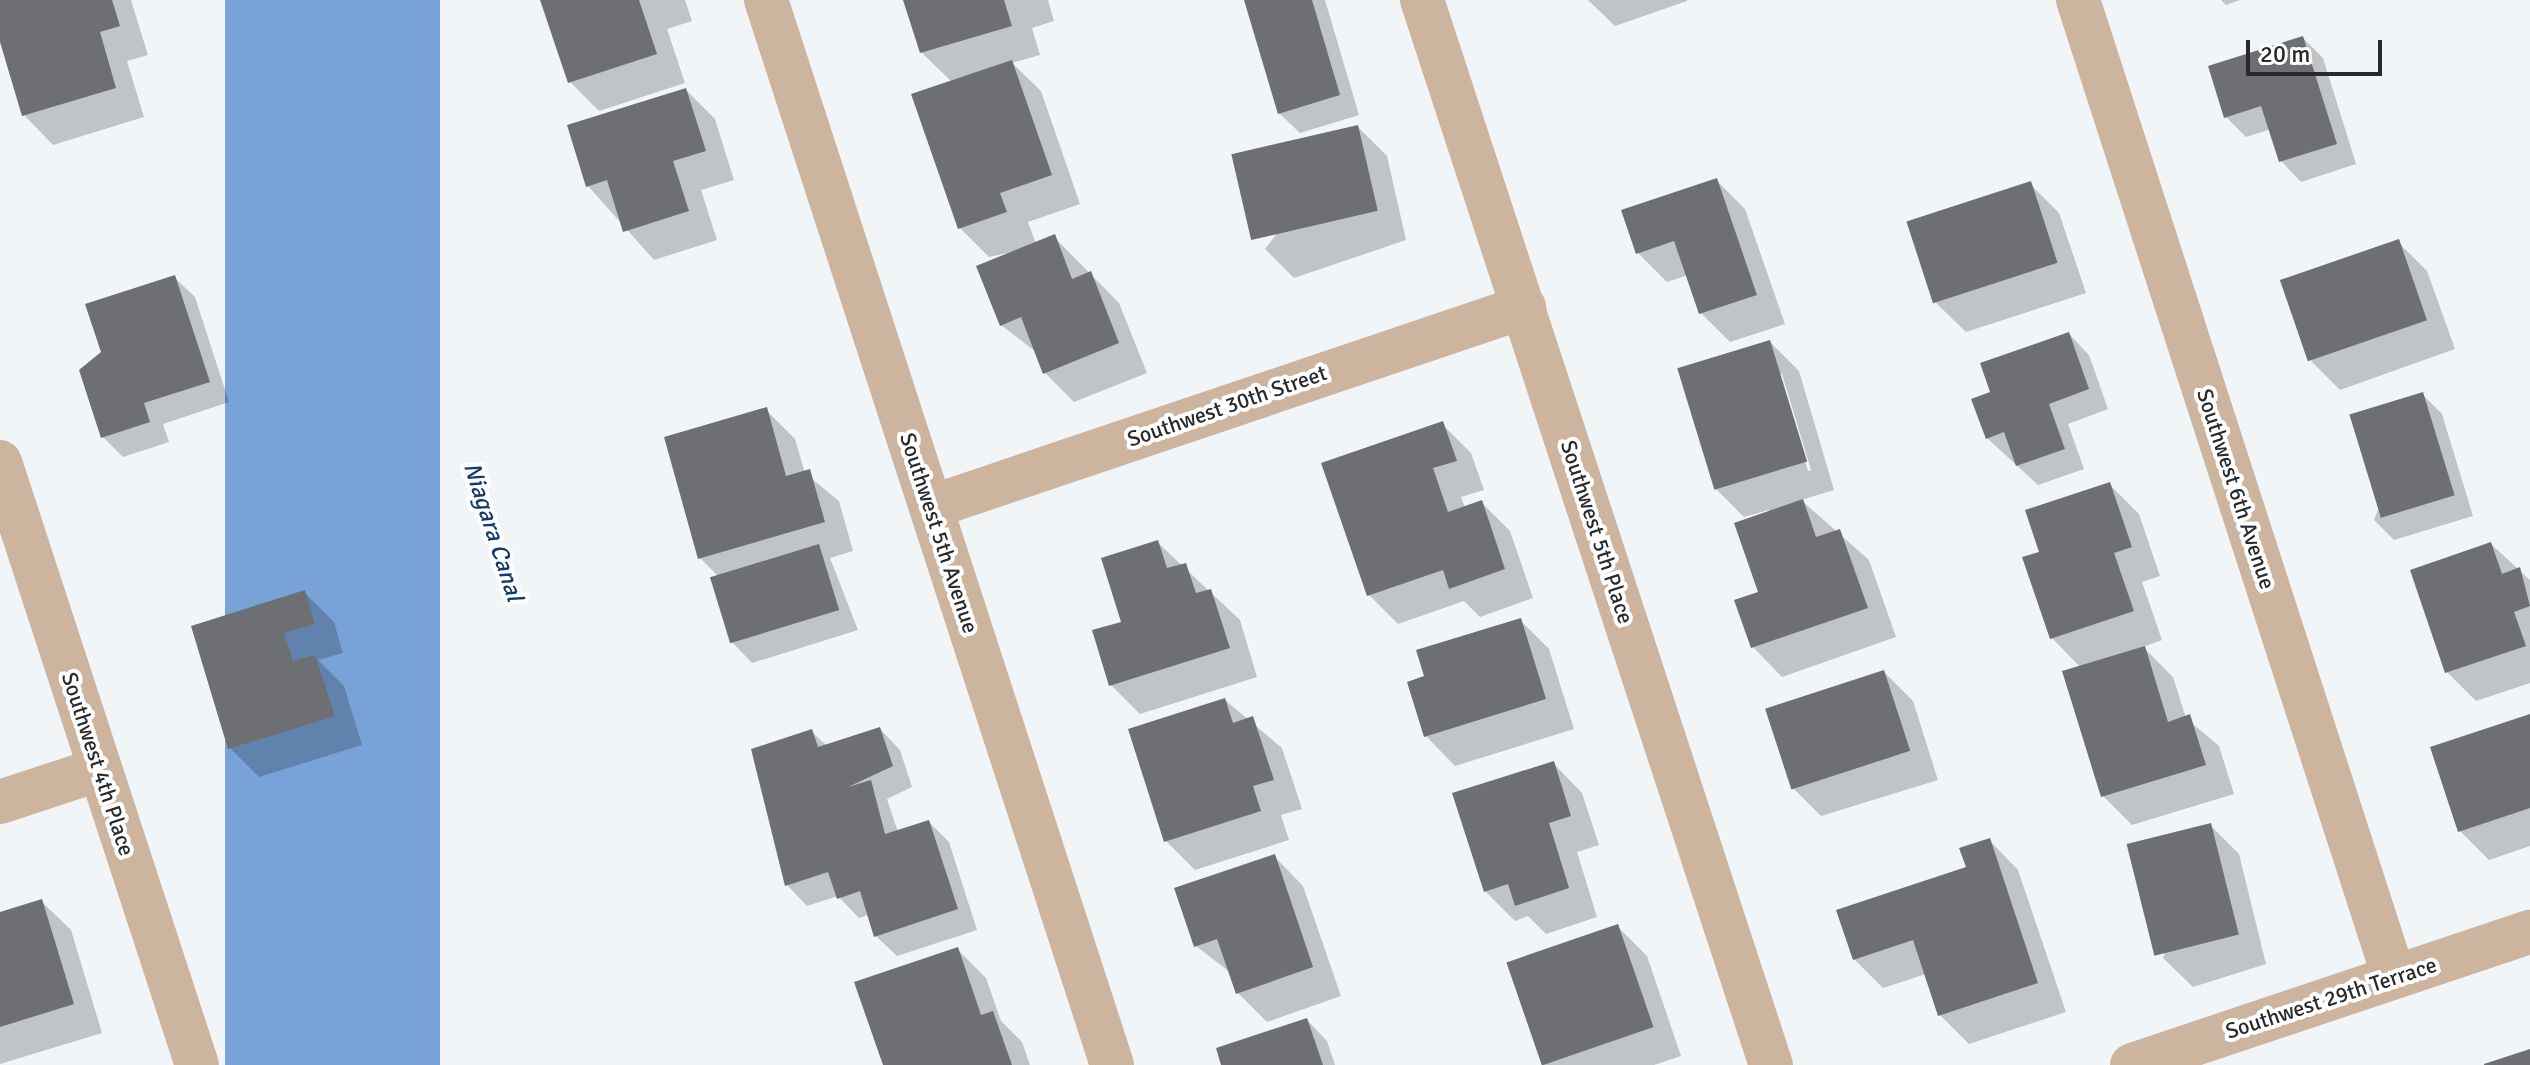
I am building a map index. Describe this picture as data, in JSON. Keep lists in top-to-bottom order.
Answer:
{
  "streets": {
    "street": [
      "Southwest 30th Street",
      "Southwest 6th Avenue",
      "Southwest 5th Place",
      "Southwest 5th Avenue",
      "Southwest 4th Place",
      "Southwest 29th Terrace"
    ]
  },
  "crossings": [
    ["Southwest 30th Street", "Southwest 5th Place"],
    ["Southwest 30th Street", "Southwest 5th Avenue"],
    ["Southwest 6th Avenue", "Southwest 29th Terrace"]
  ],
  "water": ["Niagara Canal"],
  "scale_bar": "20 m"
}
